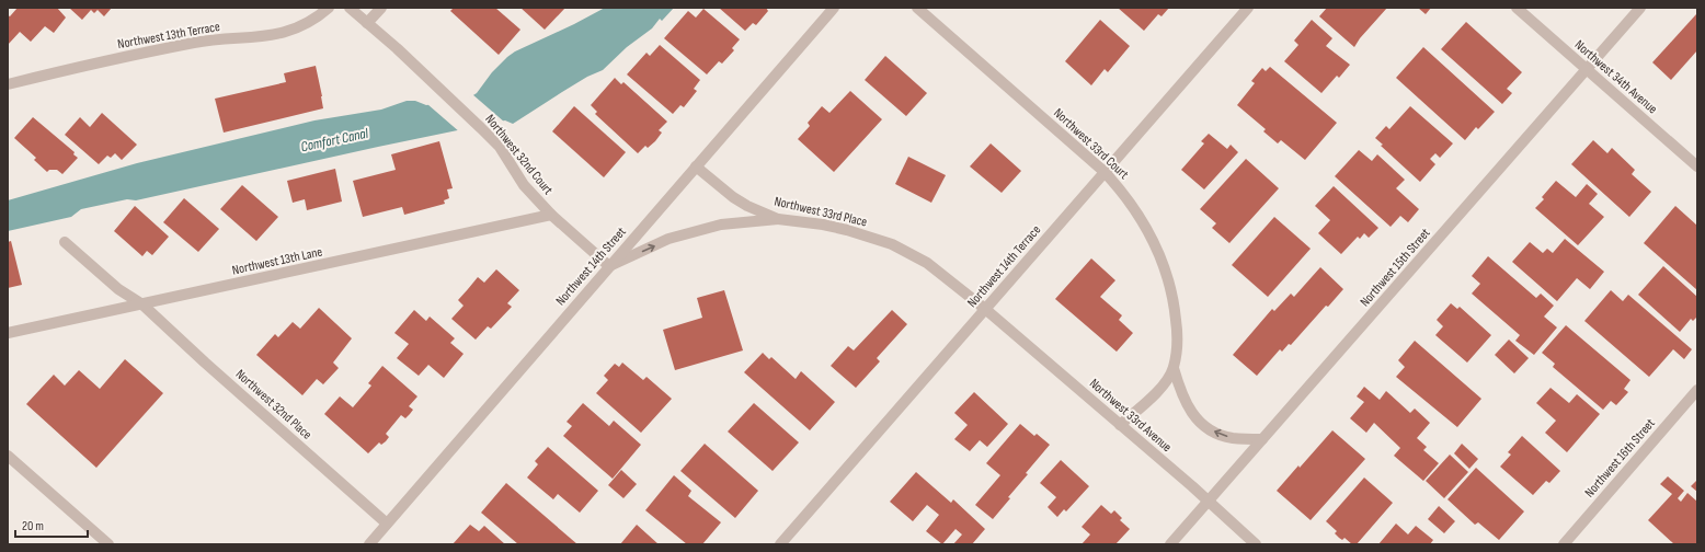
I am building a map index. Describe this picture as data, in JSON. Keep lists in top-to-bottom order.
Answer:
{
  "streets": {
    "street": [
      "Northwest 13th Terrace",
      "Northwest 34th Avenue",
      "Northwest 33rd Court",
      "Northwest 32nd Court",
      "Northwest 33rd Place",
      "Northwest 13th Lane",
      "Northwest 14th Street",
      "Northwest 14th Terrace",
      "Northwest 15th Street",
      "Northwest 32nd Place",
      "Northwest 33rd Avenue",
      "Northwest 16th Street"
    ]
  },
  "crossings": [
    ["Northwest 34th Avenue", "Northwest 15th Street"],
    ["Northwest 33rd Court", "Northwest 14th Terrace"],
    ["Northwest 33rd Court", "Northwest 33rd Avenue"],
    ["Northwest 32nd Court", "Northwest 13th Lane"],
    ["Northwest 32nd Court", "Northwest 14th Street"],
    ["Northwest 33rd Place", "Northwest 14th Street"],
    ["Northwest 33rd Place", "Northwest 14th Terrace"],
    ["Northwest 33rd Place", "Northwest 33rd Avenue"],
    ["Northwest 13th Lane", "Northwest 32nd Place"],
    ["Northwest 14th Street", "Northwest 32nd Place"],
    ["Northwest 14th Terrace", "Northwest 33rd Avenue"],
    ["Northwest 15th Street", "Northwest 33rd Avenue"]
  ],
  "water": ["Comfort Canal"],
  "scale_bar": "20 m"
}
